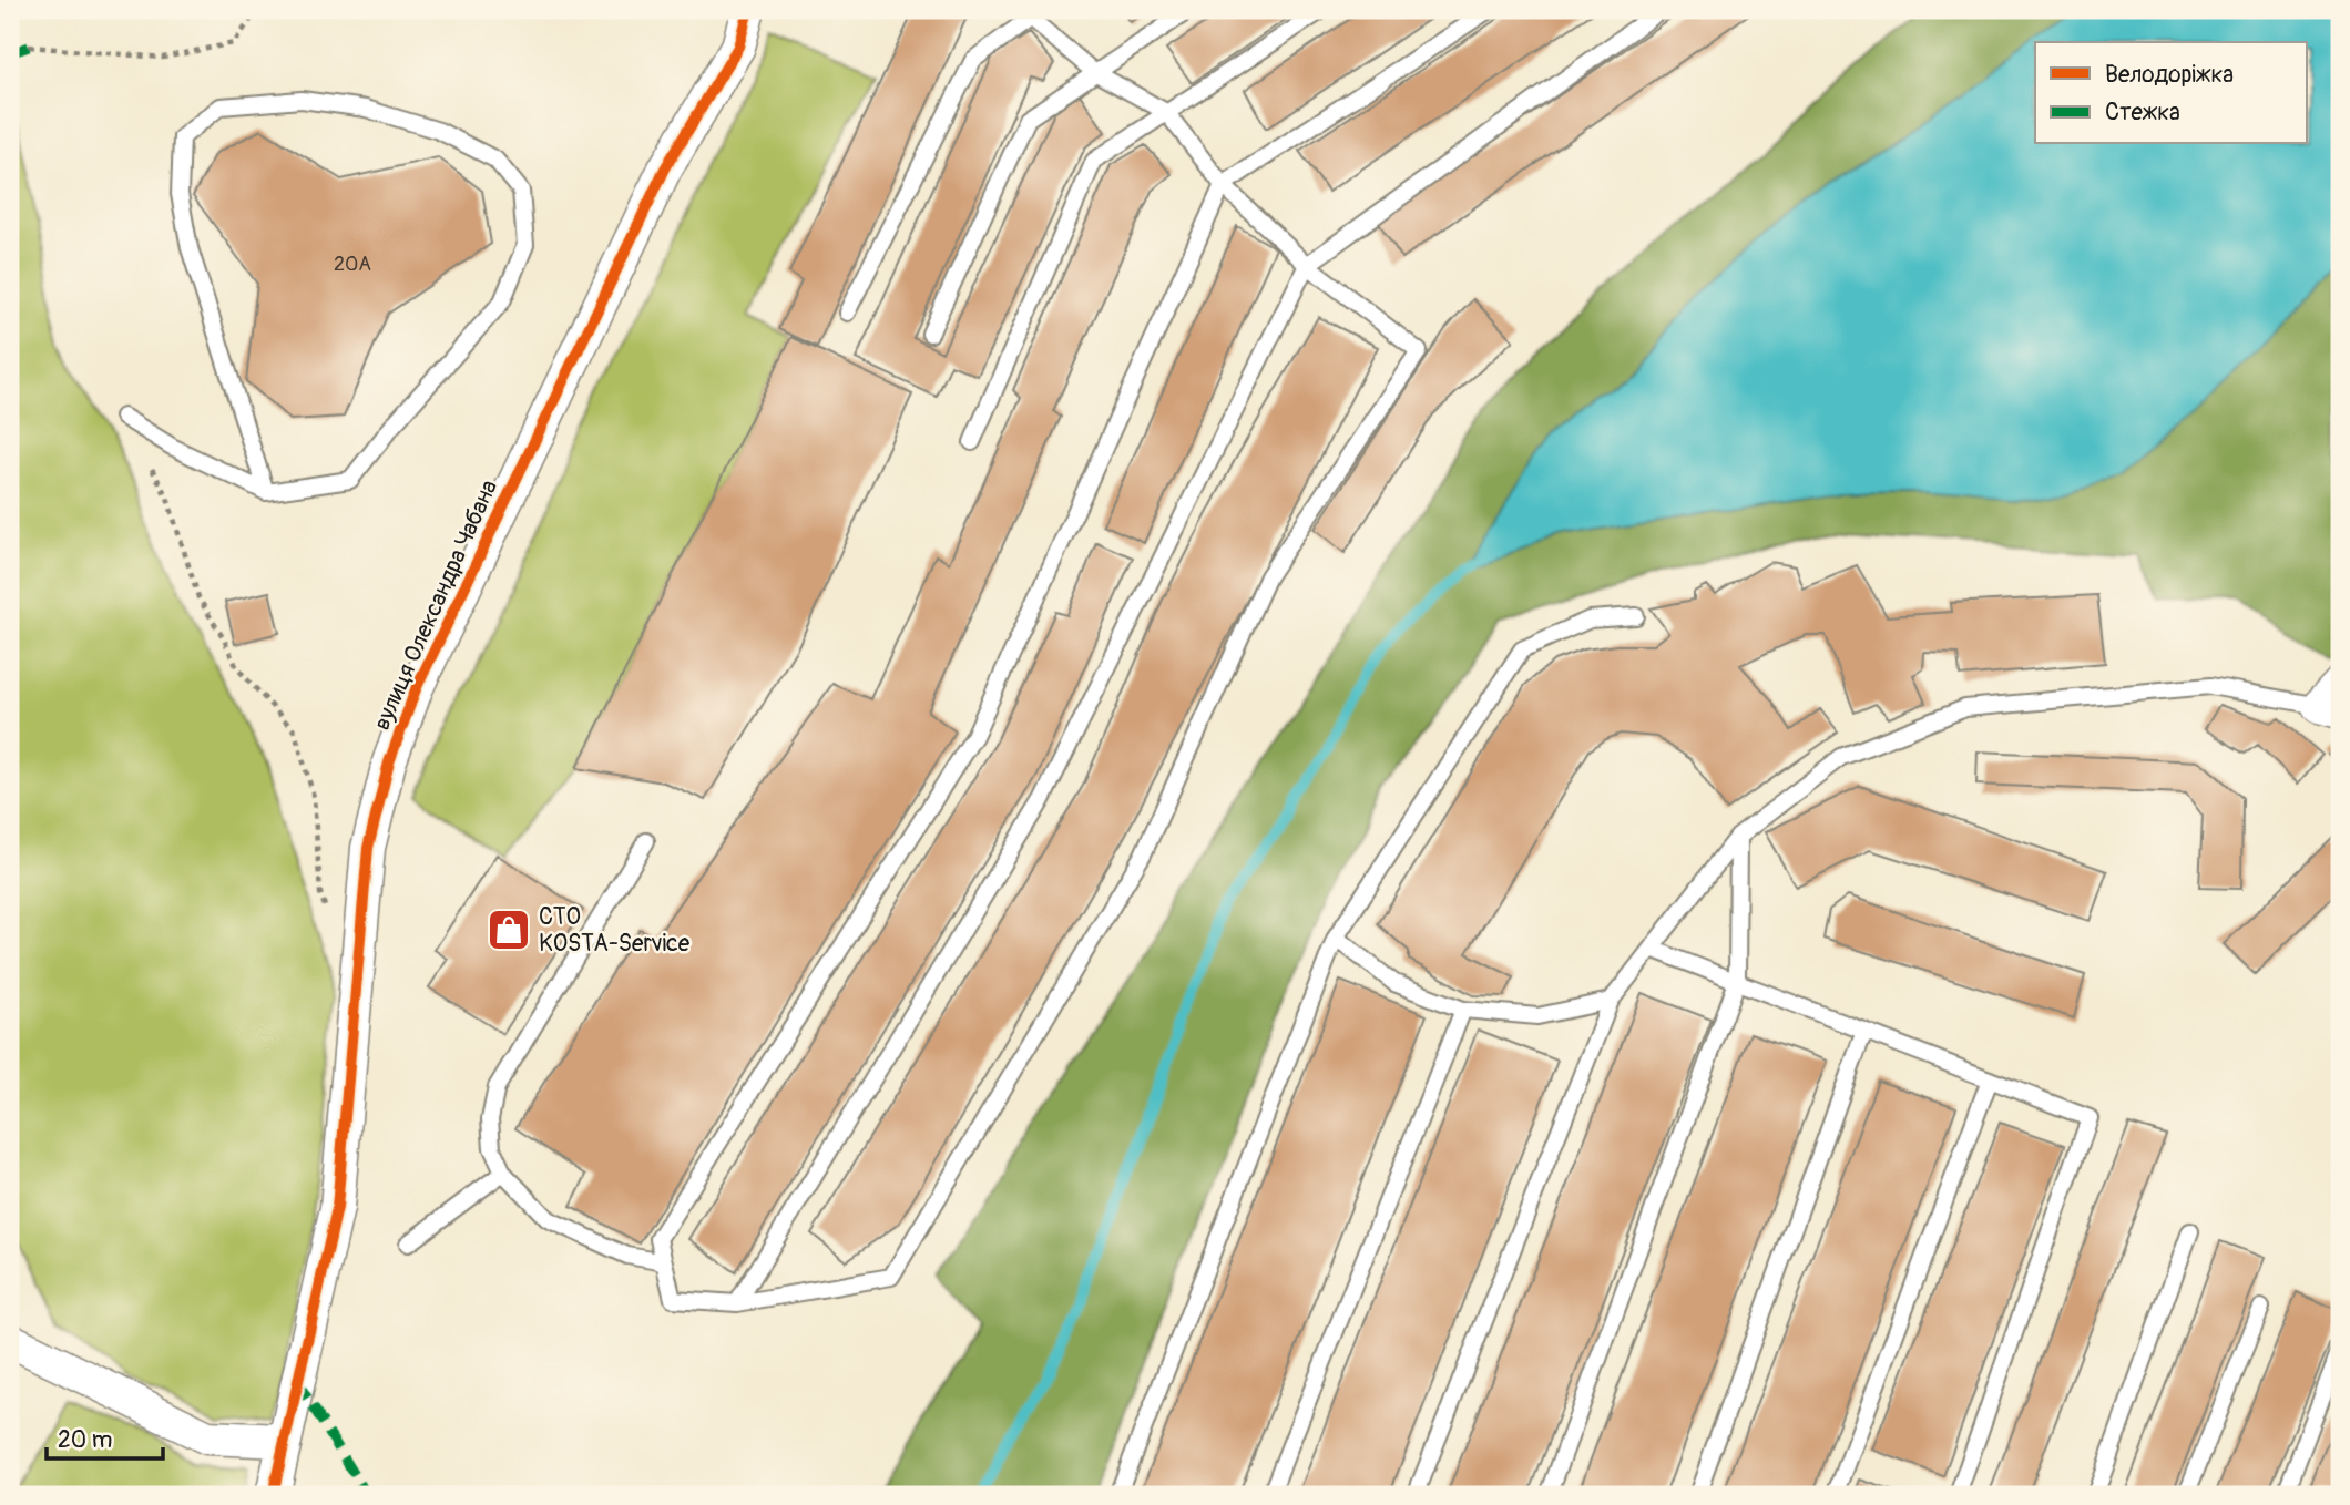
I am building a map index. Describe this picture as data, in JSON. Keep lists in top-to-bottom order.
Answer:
{
  "streets": {
    "street": ["вулиця Олександра Чабана"]
  },
  "places": {
    "shop": ["СТО KOSTA-Service"]
  },
  "house_numbers": ["20А"],
  "legend": ["Велодоріжка", "Стежка"],
  "scale_bar": "20 m"
}
